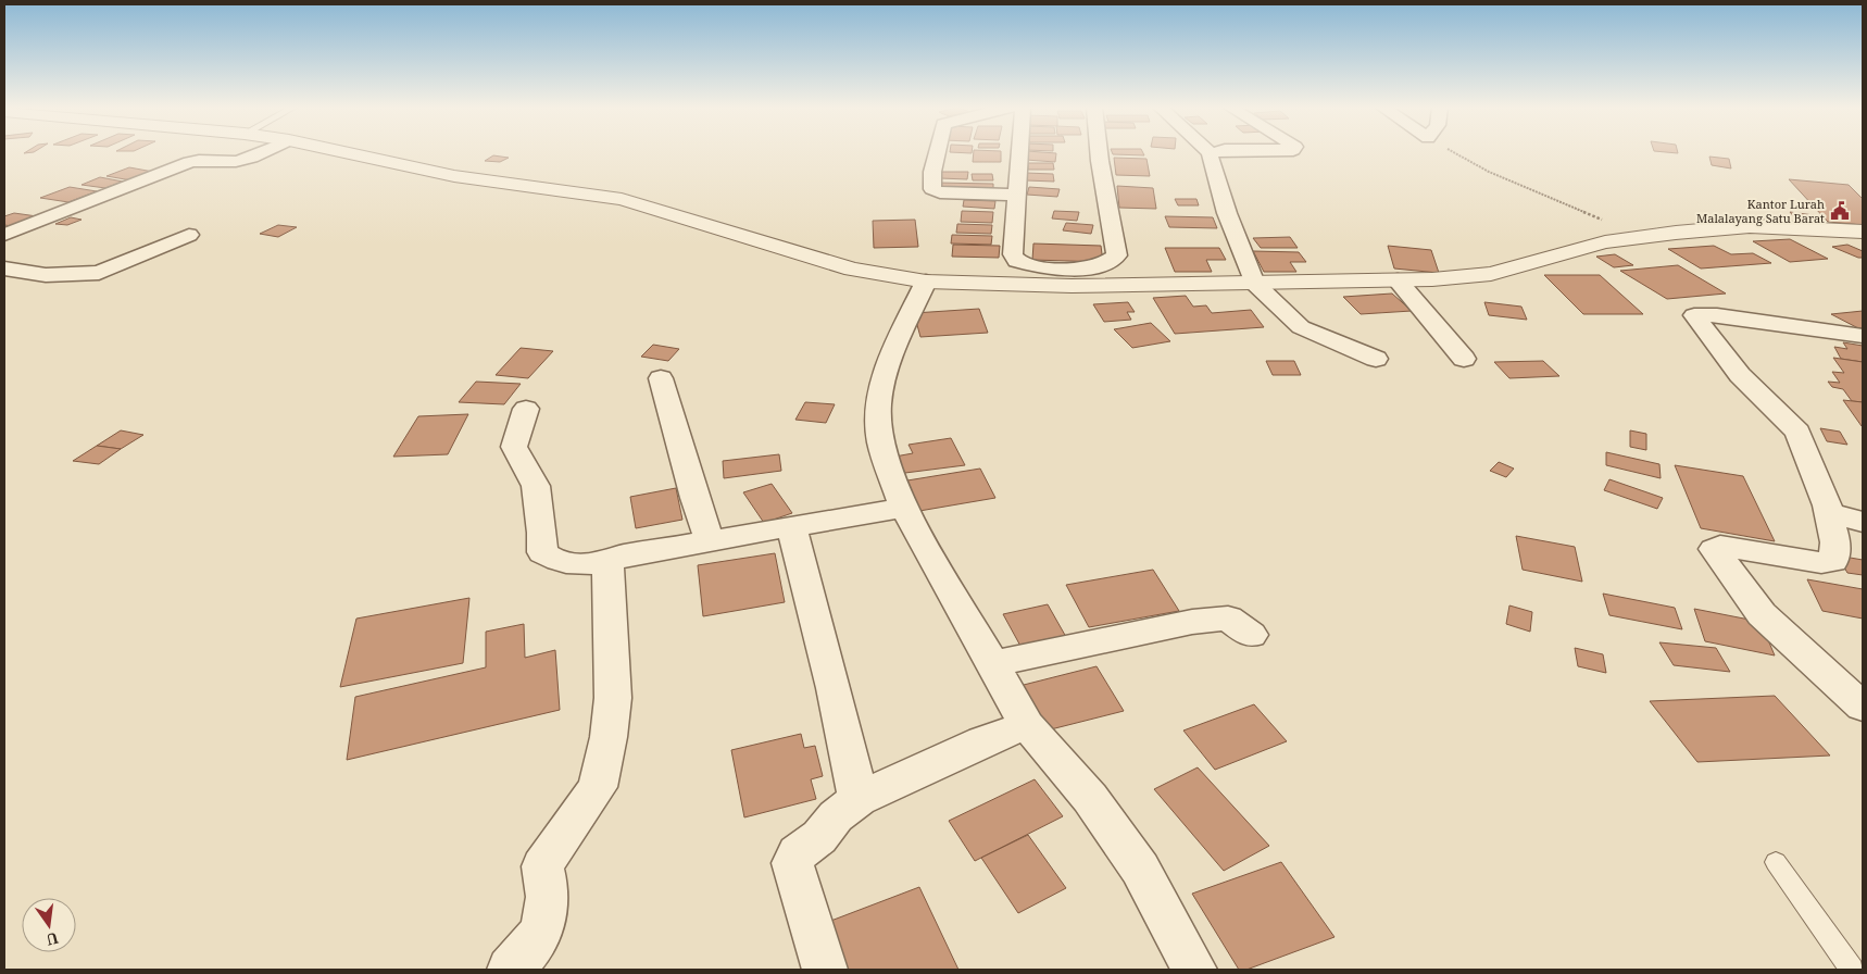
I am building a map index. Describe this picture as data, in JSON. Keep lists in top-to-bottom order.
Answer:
{
  "places": {
    "public building": ["Kantor Lurah Malalayang Satu Barat"]
  },
  "north": "bottom"
}
